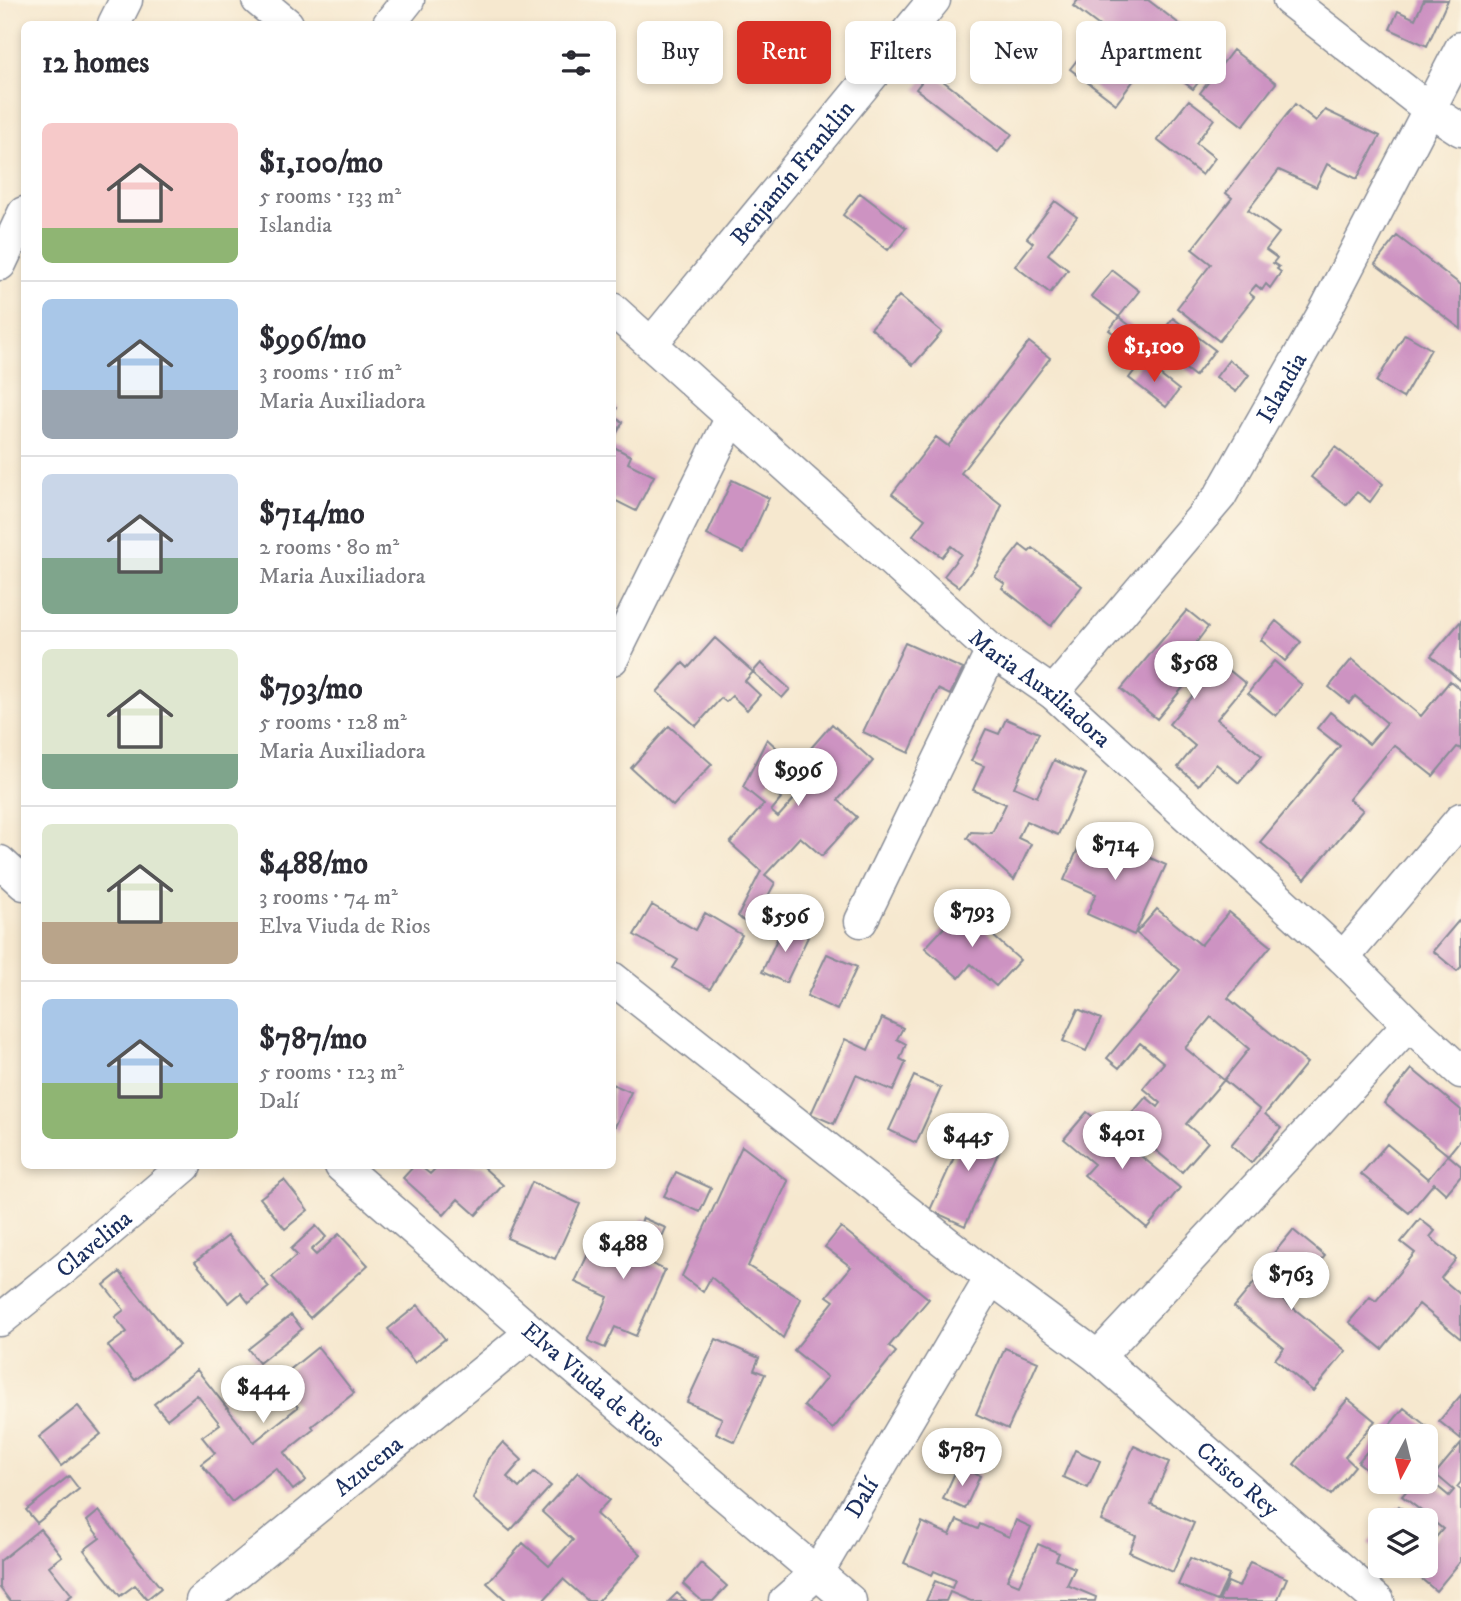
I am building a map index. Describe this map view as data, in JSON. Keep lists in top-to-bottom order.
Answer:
{
  "streets": {
    "street": [
      "Benjamín Franklin",
      "Islandia",
      "Maria Auxiliadora",
      "Clavelina",
      "Elva Viuda de Rios",
      "Azucena",
      "Cristo Rey",
      "Dalí"
    ]
  },
  "crossings": [
    ["Benjamín Franklin", "Maria Auxiliadora"],
    ["Islandia", "Maria Auxiliadora"],
    ["Elva Viuda de Rios", "Azucena"],
    ["Elva Viuda de Rios", "Dalí"],
    ["Cristo Rey", "Dalí"]
  ],
  "north": "bottom",
  "page": {
    "chip": [
      "Buy",
      "Rent",
      "Filters",
      "New",
      "Apartment"
    ],
    "heading": "12 homes",
    "list": [
      {
        "name": "$1,100/mo",
        "note": "5 rooms · 133 m² · Islandia"
      },
      {
        "name": "$996/mo",
        "note": "3 rooms · 116 m² · Maria Auxiliadora"
      },
      {
        "name": "$714/mo",
        "note": "2 rooms · 80 m² · Maria Auxiliadora"
      },
      {
        "name": "$793/mo",
        "note": "5 rooms · 128 m² · Maria Auxiliadora"
      },
      {
        "name": "$488/mo",
        "note": "3 rooms · 74 m² · Elva Viuda de Rios"
      },
      {
        "name": "$787/mo",
        "note": "5 rooms · 123 m² · Dalí"
      }
    ],
    "price": [
      "$1,100",
      "$568",
      "$996",
      "$714",
      "$793",
      "$596",
      "$401",
      "$445",
      "$488",
      "$763",
      "$444",
      "$787"
    ]
  }
}
